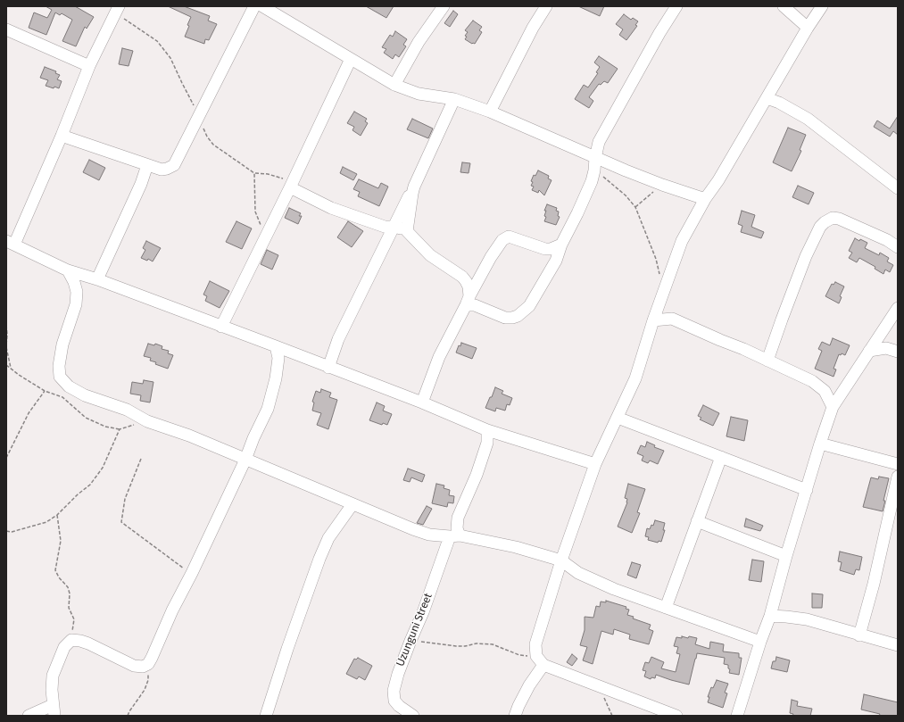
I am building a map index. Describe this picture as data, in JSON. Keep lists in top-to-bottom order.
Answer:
{
  "streets": {
    "street": ["Uzunguni Street"]
  }
}
